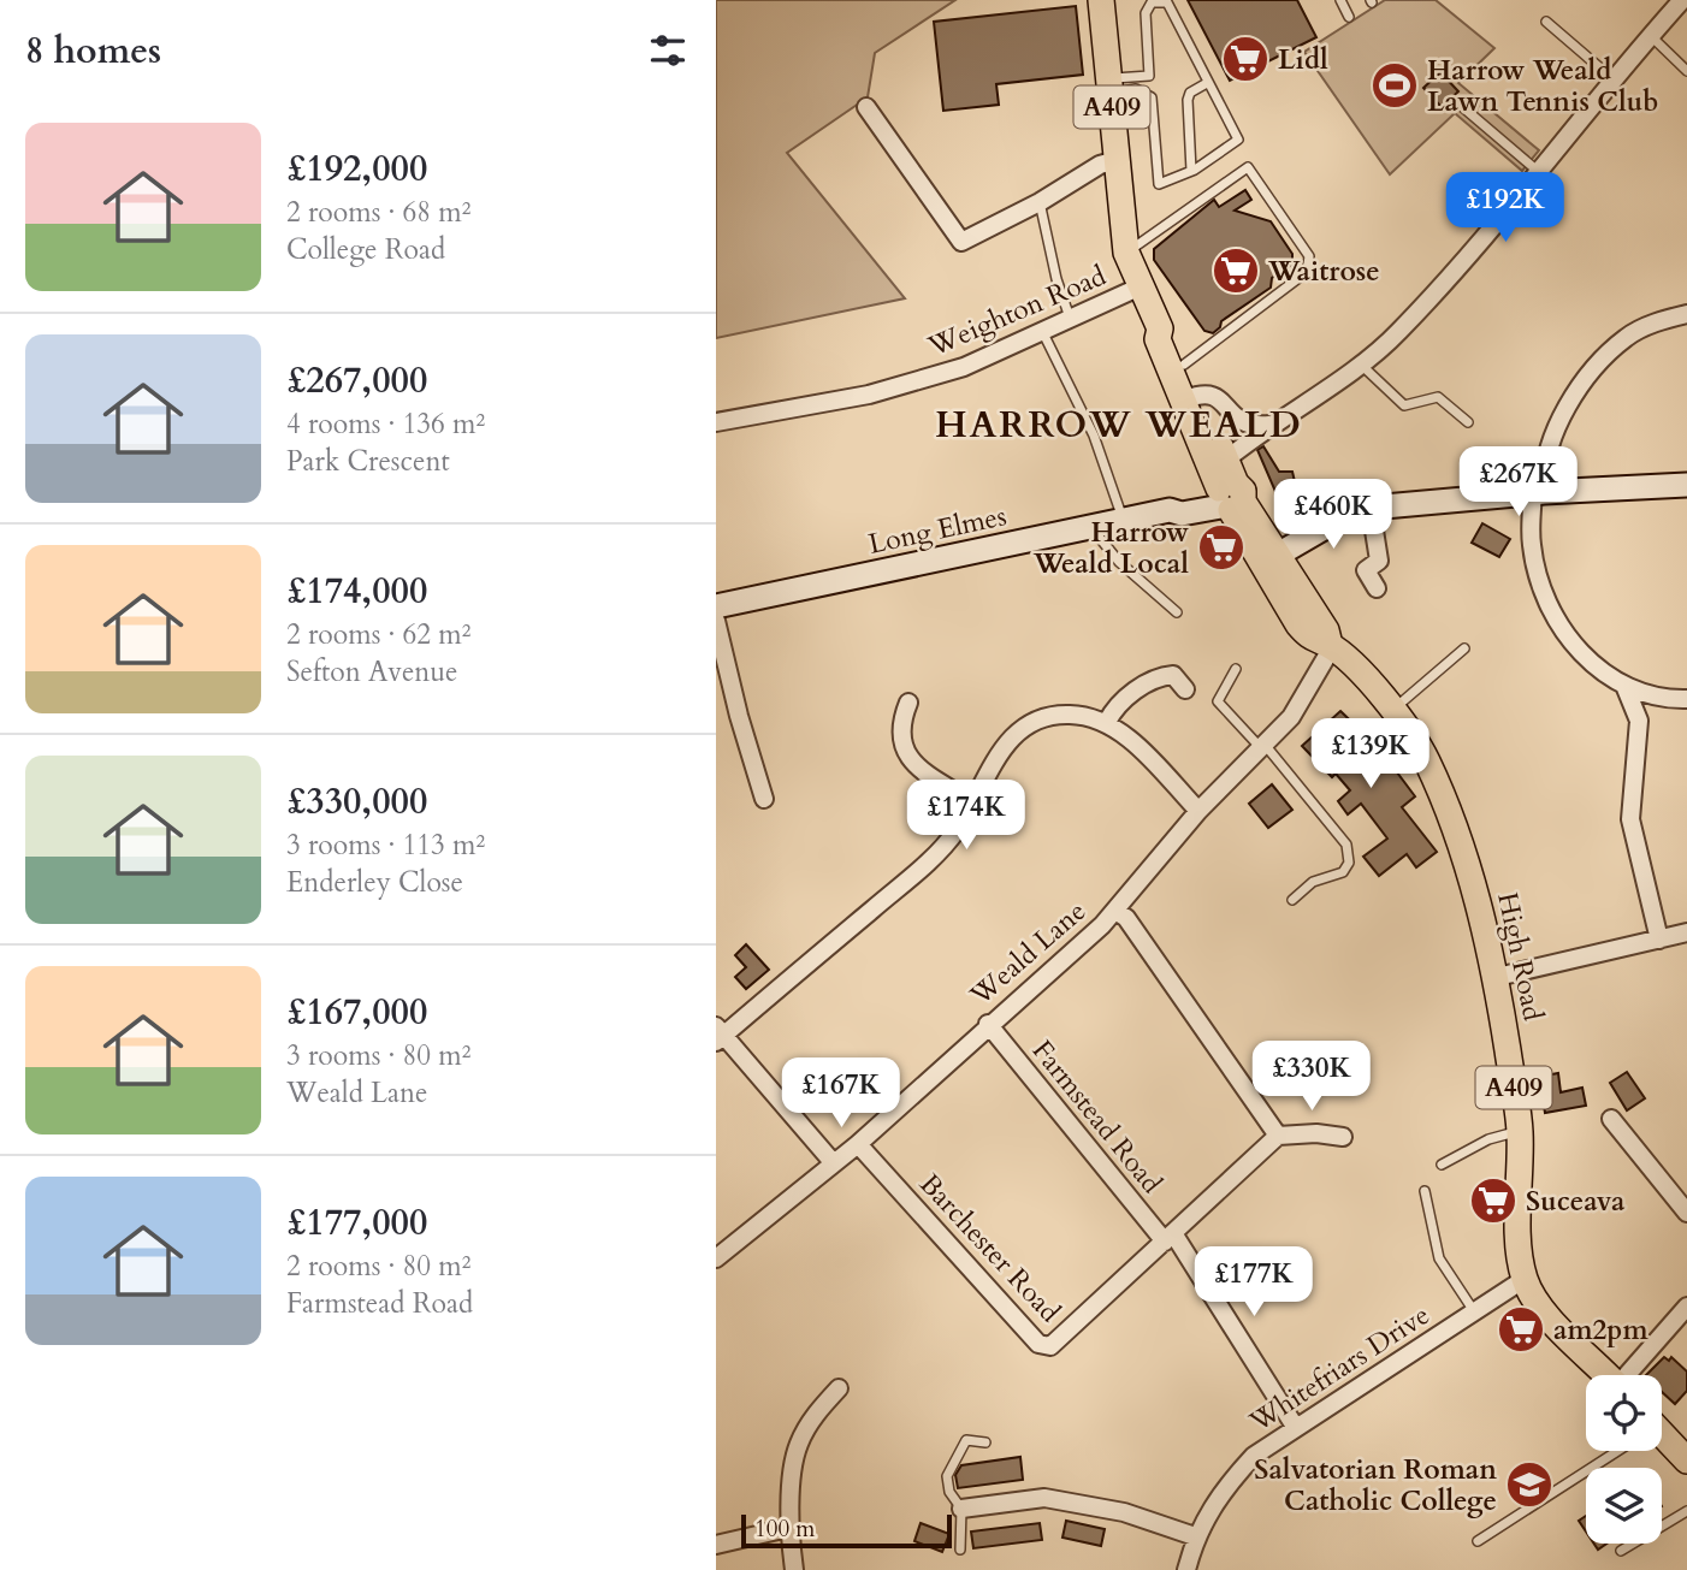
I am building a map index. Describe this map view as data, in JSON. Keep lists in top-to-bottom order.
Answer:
{
  "streets": {
    "main road": ["A409", "High Road"],
    "street": [
      "Weighton Road",
      "Long Elmes",
      "Weald Lane",
      "Farmstead Road",
      "Barchester Road",
      "Whitefriars Drive"
    ]
  },
  "crossings": [
    ["Weighton Road", "High Road"],
    ["Long Elmes", "High Road"],
    ["Weald Lane", "High Road"],
    ["Weald Lane", "Farmstead Road"],
    ["Weald Lane", "Barchester Road"],
    ["High Road", "Whitefriars Drive"],
    ["Farmstead Road", "Barchester Road"],
    ["Farmstead Road", "Whitefriars Drive"]
  ],
  "districts": ["HARROW WEALD"],
  "places": {
    "supermarket": [
      "Lidl",
      "Waitrose",
      "Harrow Weald Local",
      "Suceava",
      "am2pm"
    ],
    "sports": ["Harrow Weald Lawn Tennis Club"],
    "school or university": ["Salvatorian Roman Catholic College"]
  },
  "scale_bar": "100 m",
  "page": {
    "heading": "8 homes",
    "list": [
      {
        "name": "£192,000",
        "note": "2 rooms · 68 m² · College Road"
      },
      {
        "name": "£267,000",
        "note": "4 rooms · 136 m² · Park Crescent"
      },
      {
        "name": "£174,000",
        "note": "2 rooms · 62 m² · Sefton Avenue"
      },
      {
        "name": "£330,000",
        "note": "3 rooms · 113 m² · Enderley Close"
      },
      {
        "name": "£167,000",
        "note": "3 rooms · 80 m² · Weald Lane"
      },
      {
        "name": "£177,000",
        "note": "2 rooms · 80 m² · Farmstead Road"
      }
    ],
    "price": [
      "£192K",
      "£267K",
      "£460K",
      "£139K",
      "£174K",
      "£330K",
      "£167K",
      "£177K"
    ],
    "scale": "100 m"
  }
}
